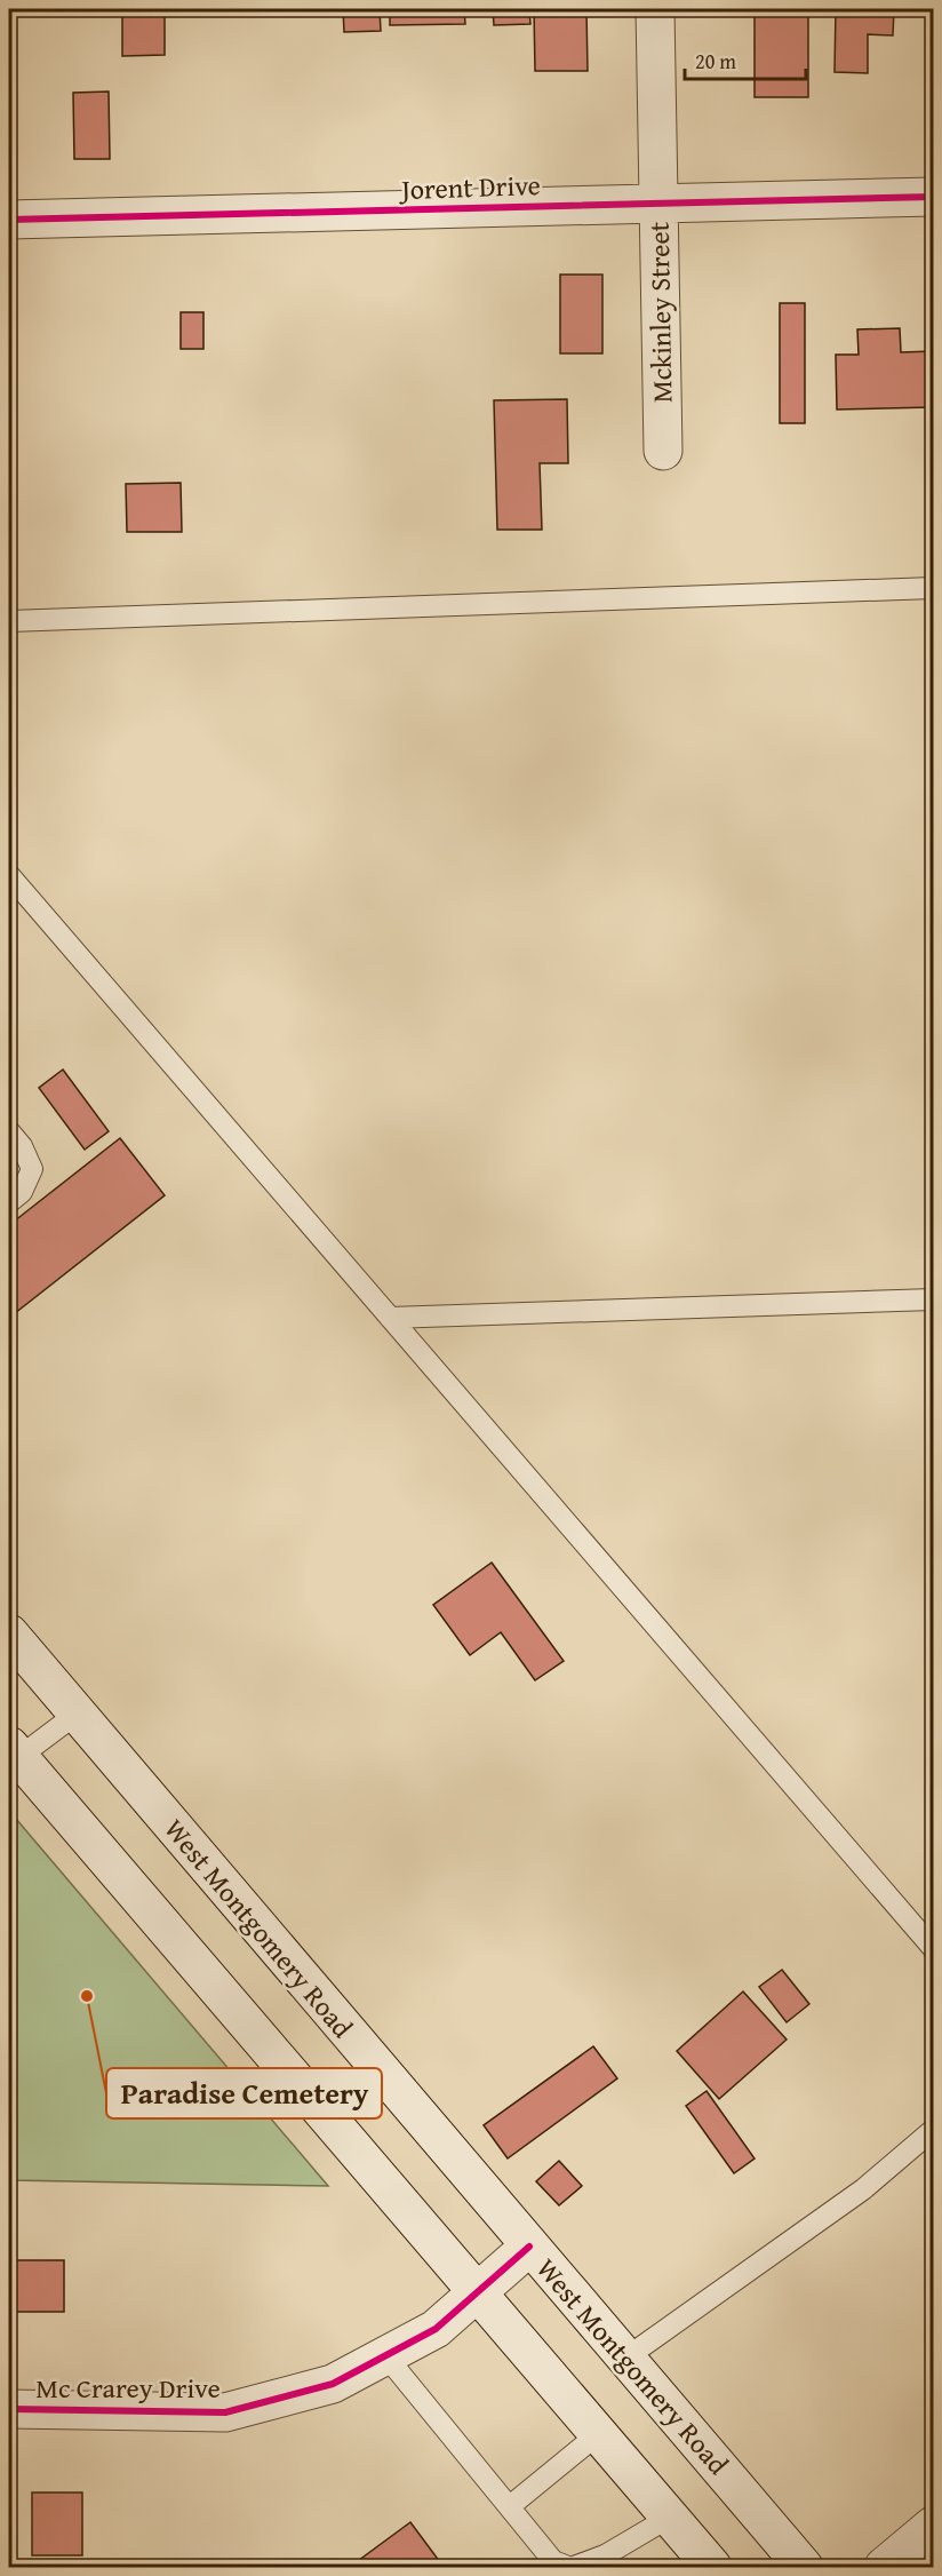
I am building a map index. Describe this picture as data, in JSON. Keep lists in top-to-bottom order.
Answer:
{
  "streets": {
    "main road": [
      "Jorent Drive",
      "Mckinley Street",
      "West Montgomery Road",
      "Mc Crarey Drive"
    ]
  },
  "crossings": [
    ["Jorent Drive", "Mckinley Street"],
    ["West Montgomery Road", "Mc Crarey Drive"]
  ],
  "places": ["Paradise Cemetery"],
  "scale_bar": "20 m"
}
